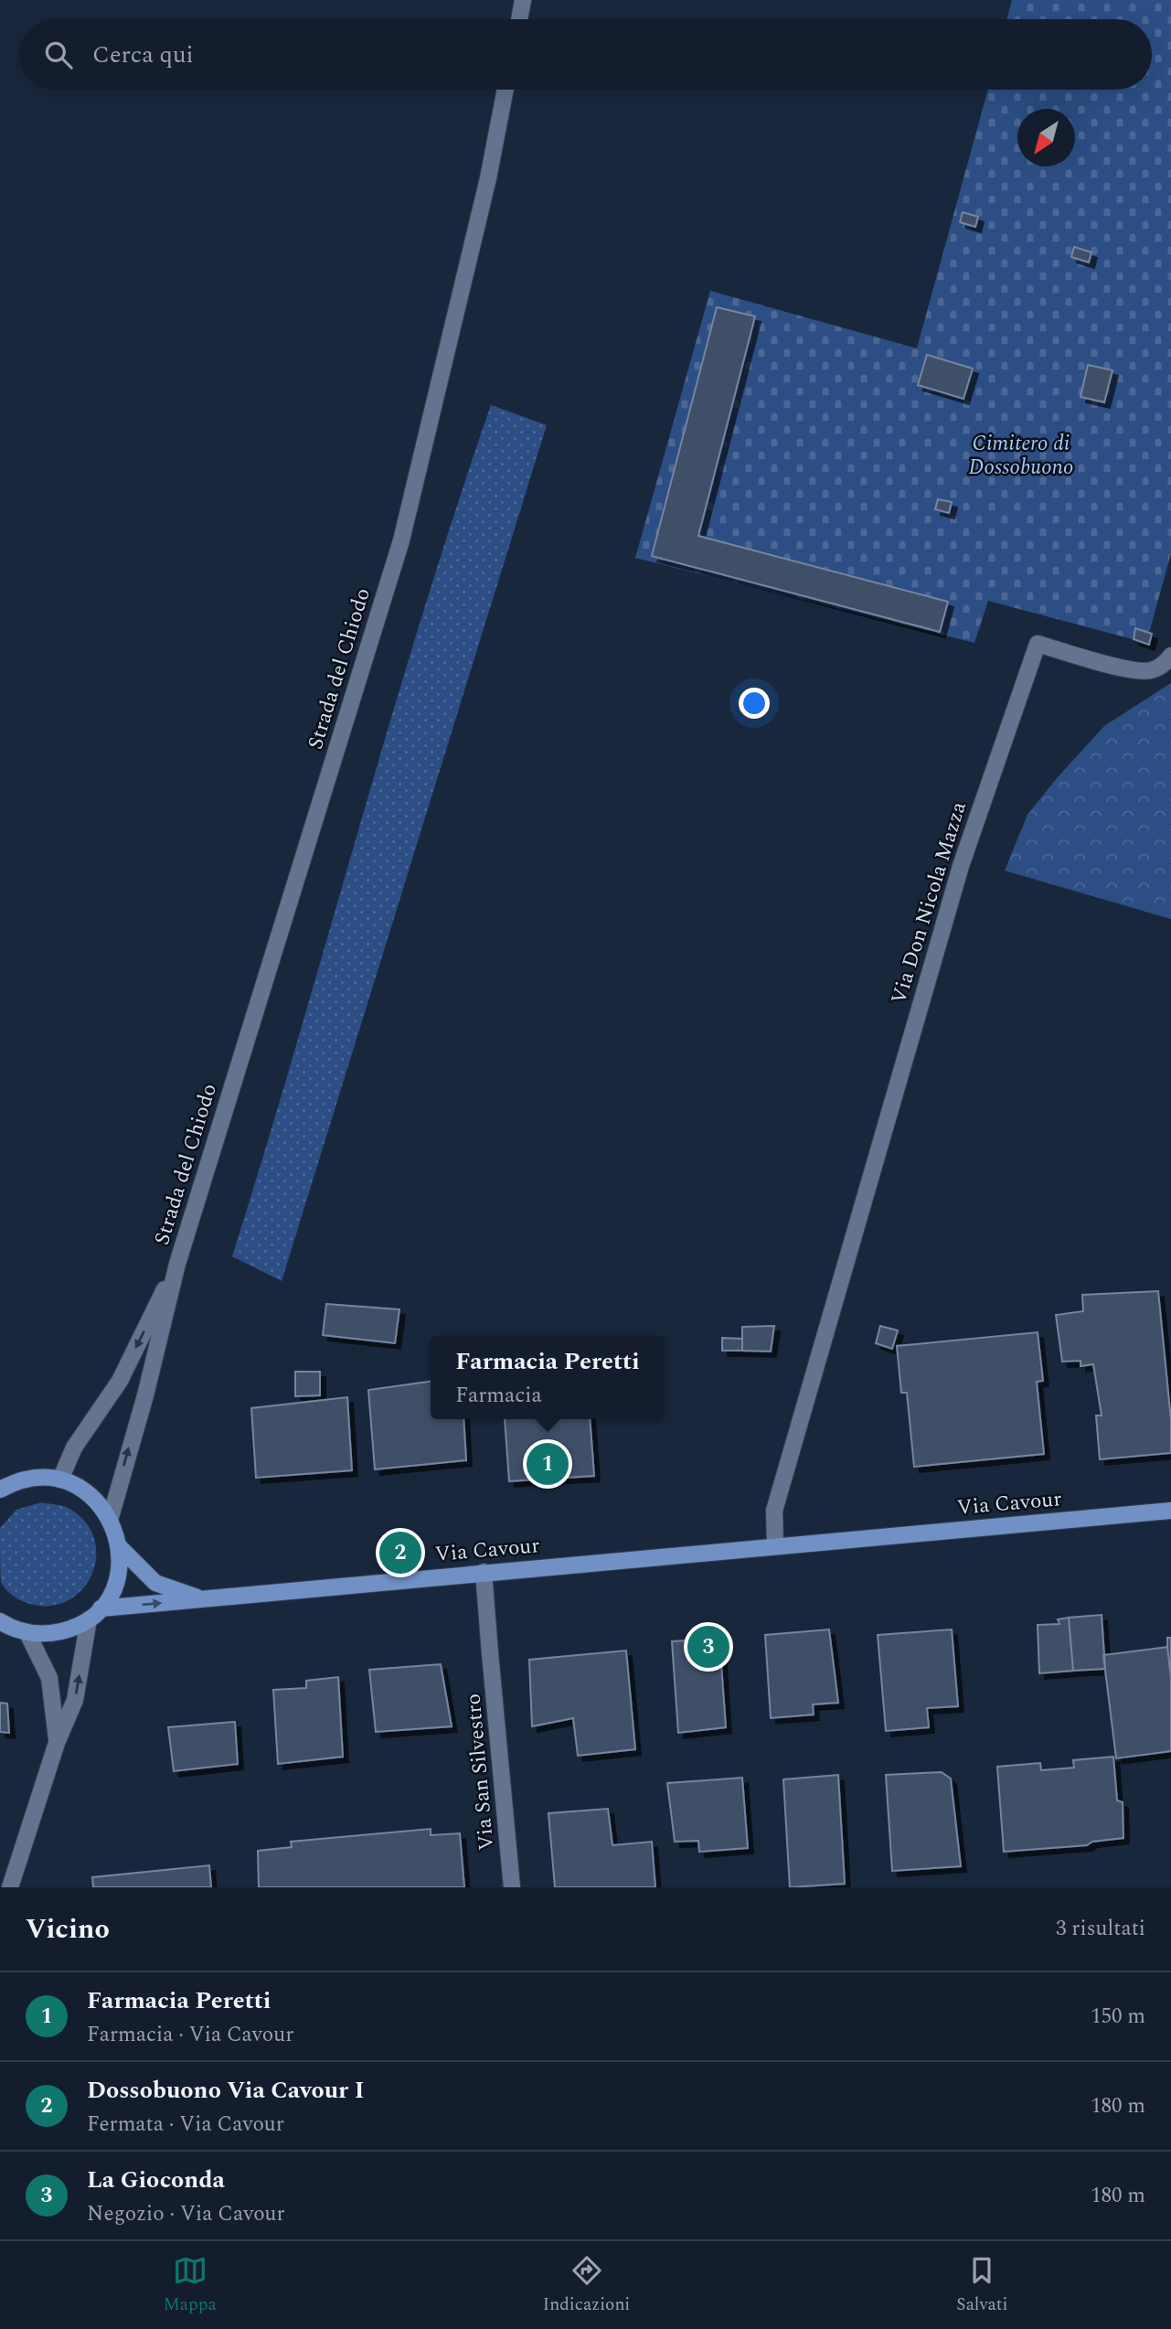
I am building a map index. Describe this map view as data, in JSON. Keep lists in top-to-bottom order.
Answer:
{
  "streets": {
    "main road": ["Via Cavour"],
    "street": ["Strada del Chiodo", "Via Don Nicola Mazza", "Via San Silvestro"]
  },
  "crossings": [
    ["Via Don Nicola Mazza", "Via Cavour"],
    ["Via Cavour", "Via San Silvestro"]
  ],
  "parks": ["Cimitero di Dossobuono"],
  "north": "bottom left",
  "page": {
    "search": "Cerca qui",
    "popup": ["Farmacia Peretti", "Farmacia"],
    "pins": ["1", "2", "3"],
    "heading": ["Vicino", "3 risultati"],
    "list": [
      {
        "mark": "1",
        "name": "Farmacia Peretti",
        "note": "Farmacia · Via Cavour",
        "value": "150 m"
      },
      {
        "mark": "2",
        "name": "Dossobuono Via Cavour I",
        "note": "Fermata · Via Cavour",
        "value": "180 m"
      },
      {
        "mark": "3",
        "name": "La Gioconda",
        "note": "Negozio · Via Cavour",
        "value": "180 m"
      }
    ],
    "nav": ["Mappa", "Indicazioni", "Salvati"]
  }
}
